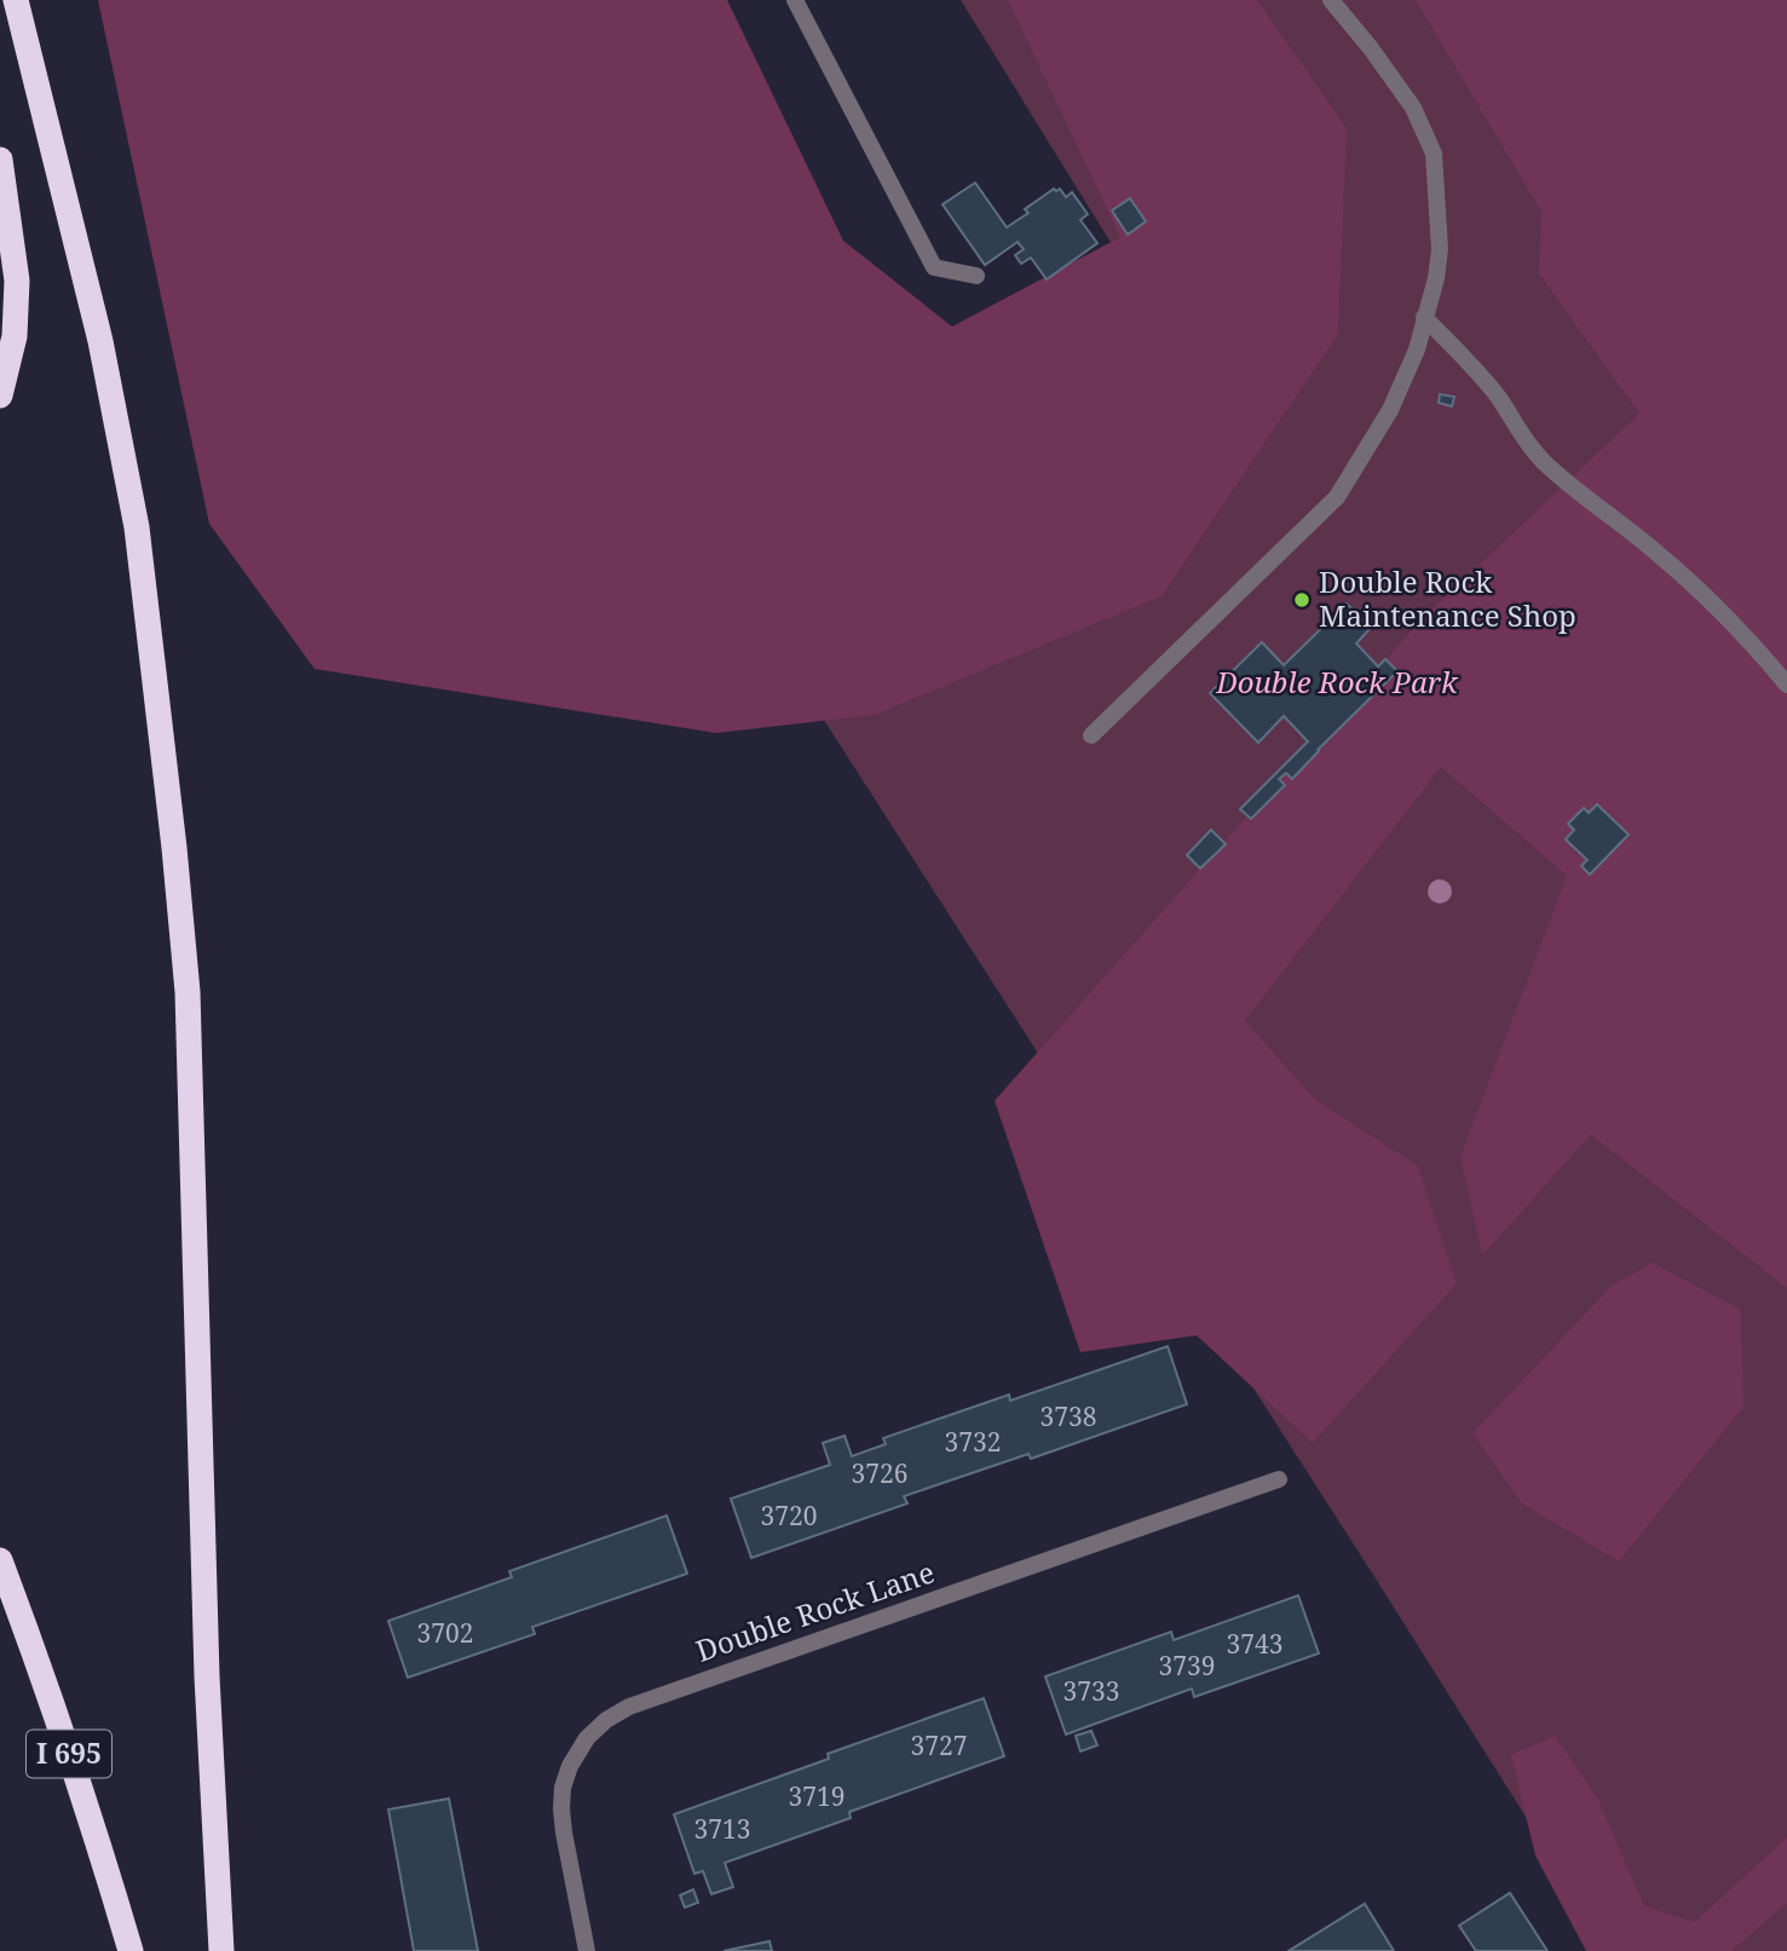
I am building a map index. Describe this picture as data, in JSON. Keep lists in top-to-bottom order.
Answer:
{
  "streets": {
    "highway": ["I 695"],
    "street": ["Double Rock Lane"]
  },
  "parks": ["Double Rock Park"],
  "places": ["Double Rock Maintenance Shop"],
  "house_numbers": [
    "3738",
    "3732",
    "3726",
    "3720",
    "3702",
    "3743",
    "3739",
    "3733",
    "3727",
    "3719",
    "3713"
  ]
}
